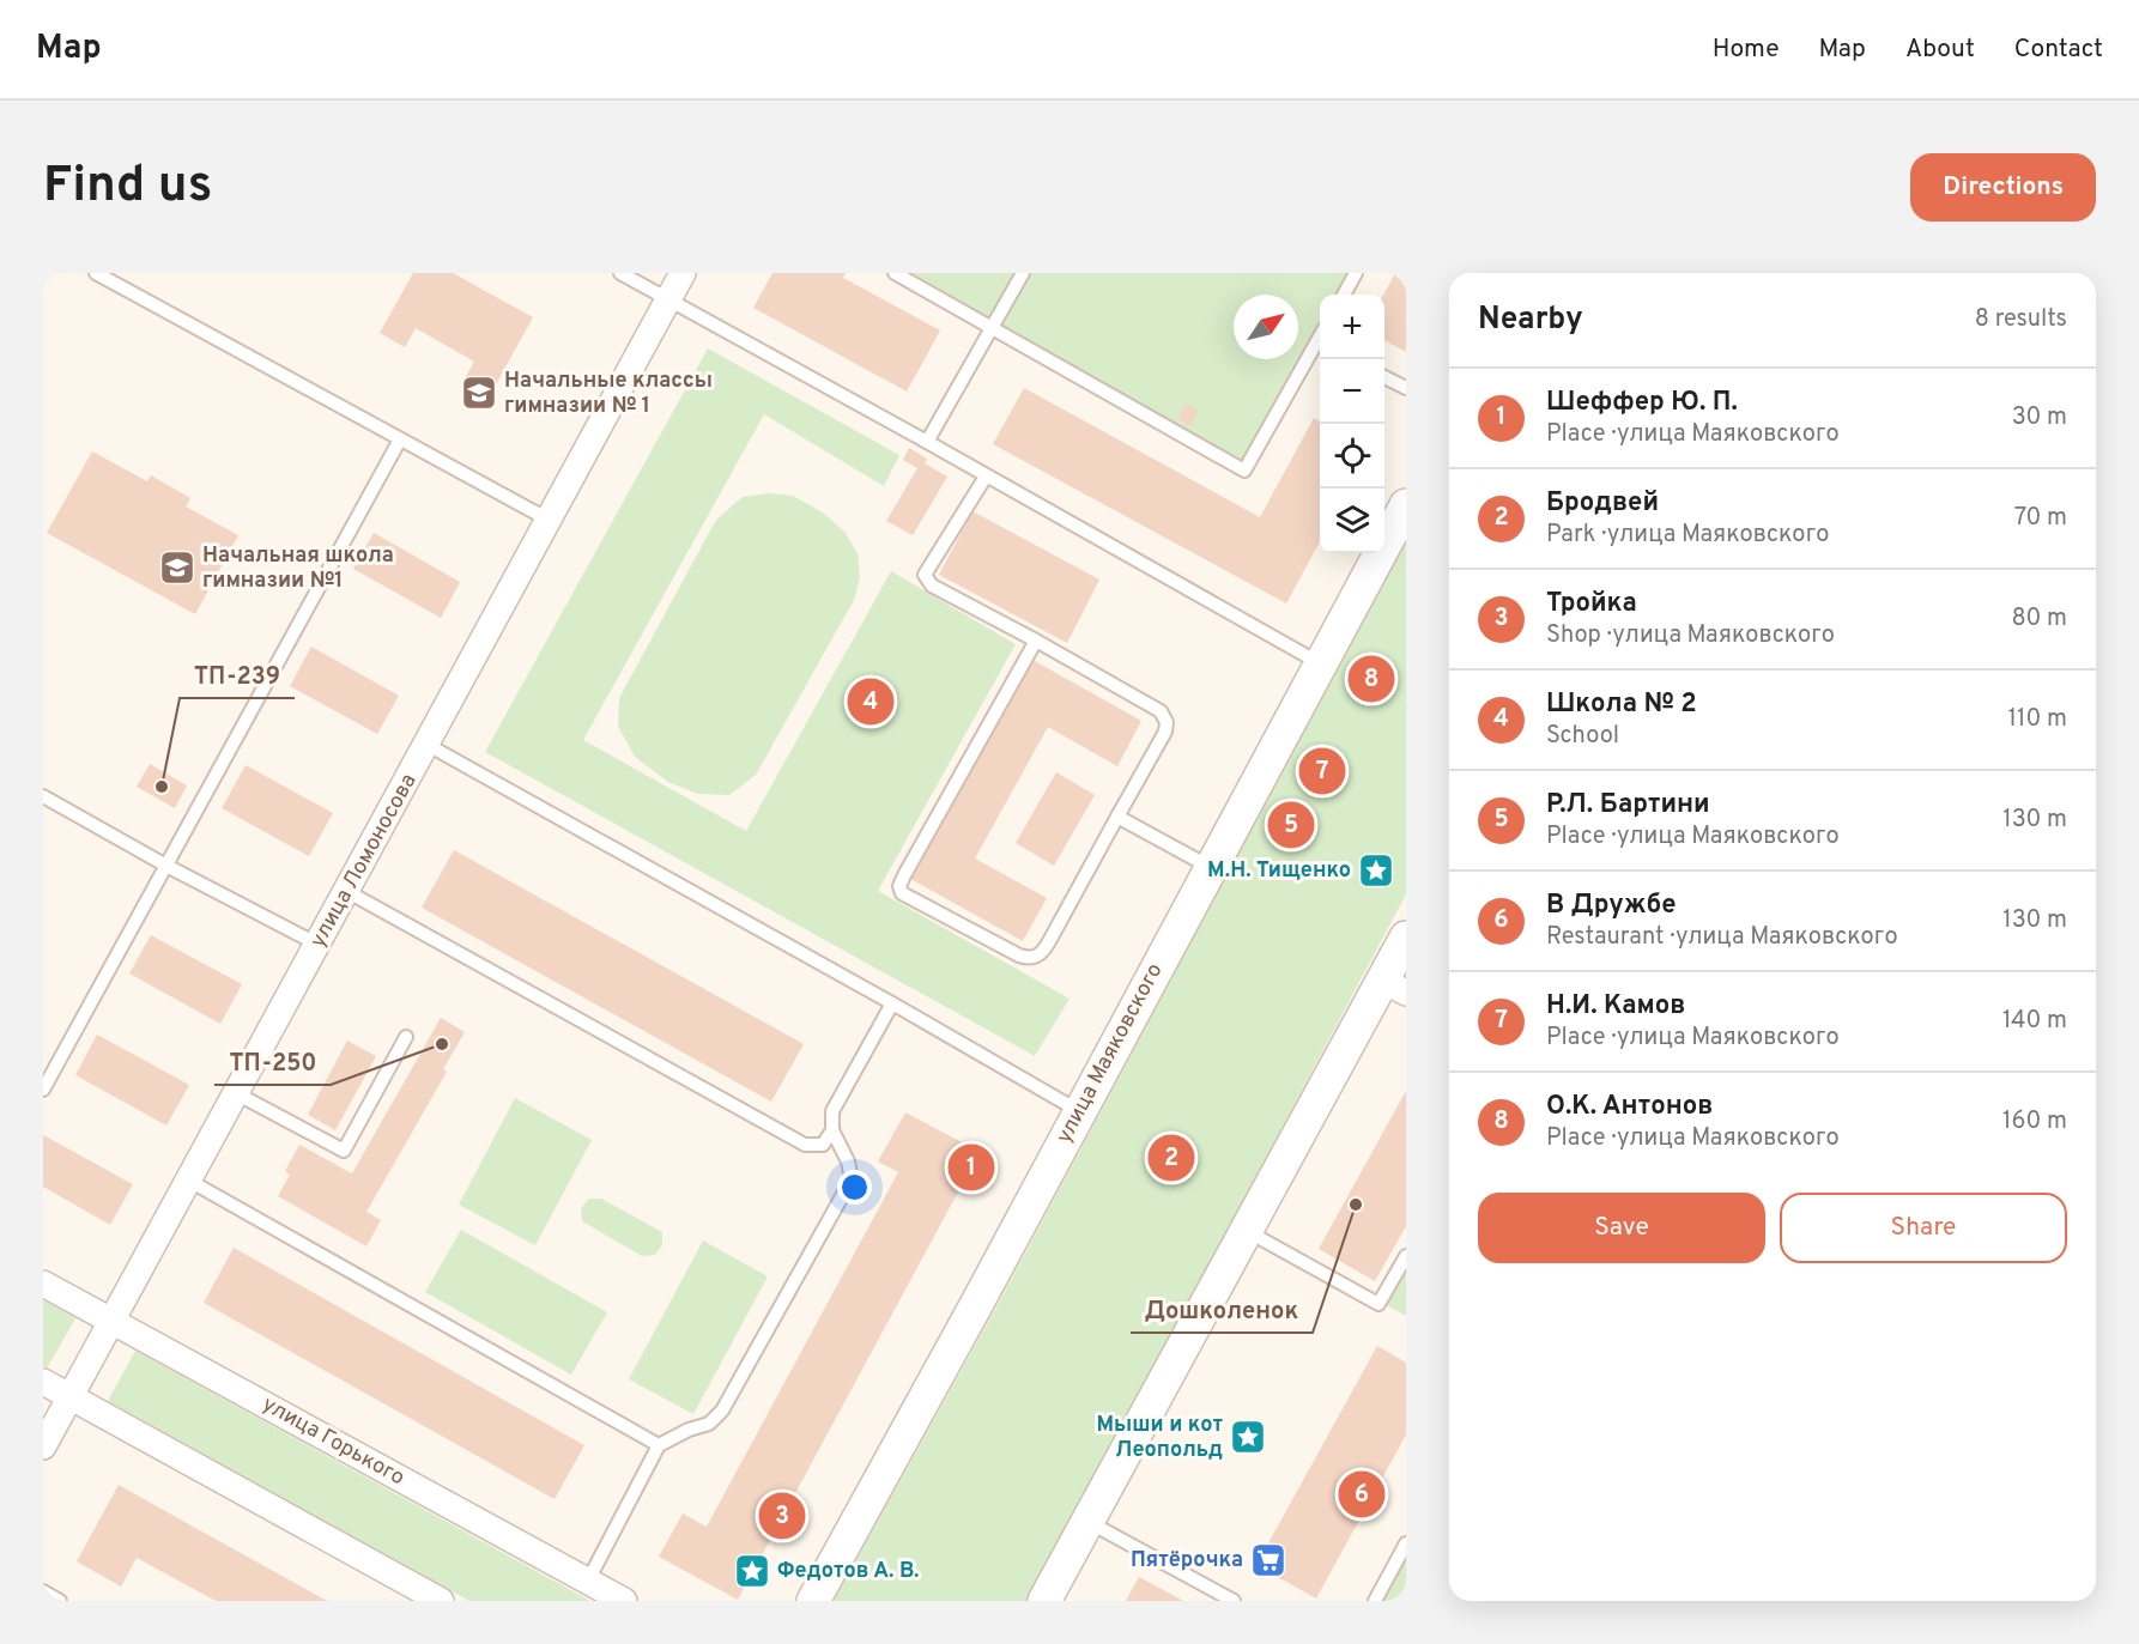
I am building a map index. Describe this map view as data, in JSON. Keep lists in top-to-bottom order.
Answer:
{
  "streets": {
    "street": ["улица Ломоносова", "улица Маяковского", "улица Горького"]
  },
  "crossings": [
    ["улица Ломоносова", "улица Горького"]
  ],
  "places": {
    "school or university": ["Начальные классы гимназии № 1", "Начальная школа гимназии №1"],
    "other": ["ТП-239", "ТП-250", "Дошколенок"],
    "place": ["М.Н. Тищенко", "Мыши и кот Леопольд", "Федотов А. В."],
    "supermarket": ["Пятёрочка"]
  },
  "north": "top right",
  "page": {
    "header": "Map",
    "nav": [
      "Home",
      "Map",
      "About",
      "Contact"
    ],
    "buttons": [
      "Directions",
      ["Save", "Share"]
    ],
    "title": "Find us",
    "heading": ["Nearby", "8 results"],
    "map_buttons": ["+", "−"],
    "list": [
      {
        "mark": "1",
        "name": "Шеффер Ю. П.",
        "note": "Place · улица Маяковского",
        "value": "30 m"
      },
      {
        "mark": "2",
        "name": "Бродвей",
        "note": "Park · улица Маяковского",
        "value": "70 m"
      },
      {
        "mark": "3",
        "name": "Тройка",
        "note": "Shop · улица Маяковского",
        "value": "80 m"
      },
      {
        "mark": "4",
        "name": "Школа № 2",
        "note": "School",
        "value": "110 m"
      },
      {
        "mark": "5",
        "name": "Р.Л. Бартини",
        "note": "Place · улица Маяковского",
        "value": "130 m"
      },
      {
        "mark": "6",
        "name": "В Дружбе",
        "note": "Restaurant · улица Маяковского",
        "value": "130 m"
      },
      {
        "mark": "7",
        "name": "Н.И. Камов",
        "note": "Place · улица Маяковского",
        "value": "140 m"
      },
      {
        "mark": "8",
        "name": "О.К. Антонов",
        "note": "Place · улица Маяковского",
        "value": "160 m"
      }
    ],
    "pins": [
      "8",
      "4",
      "7",
      "5",
      "2",
      "1",
      "6",
      "3"
    ]
  }
}
